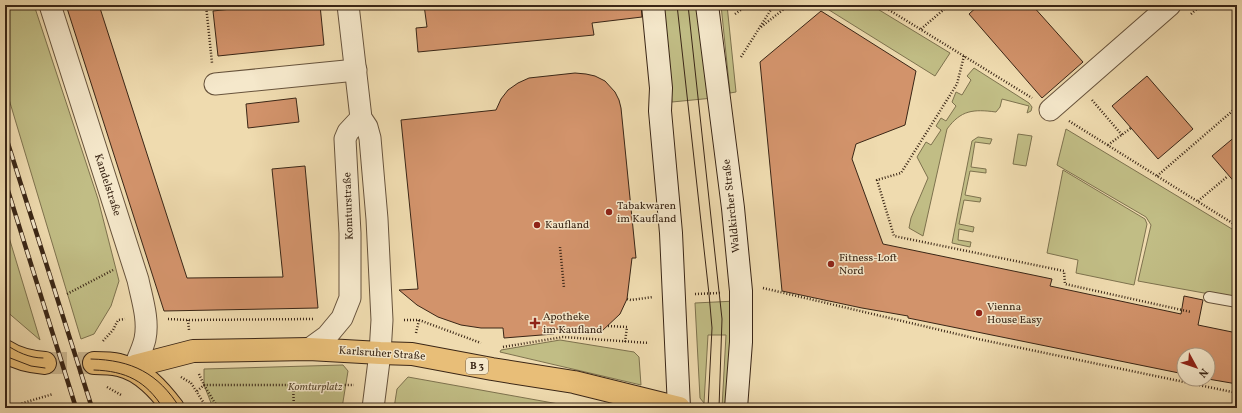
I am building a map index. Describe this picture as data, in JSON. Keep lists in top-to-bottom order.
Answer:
{
  "streets": {
    "main road": ["Waldkircher Straße", "Karlsruher Straße", "B 3"],
    "street": ["Kandelstraße", "Komturstraße"]
  },
  "crossings": [
    ["Kandelstraße", "Karlsruher Straße"],
    ["Komturstraße", "Karlsruher Straße"]
  ],
  "parks": ["Komturplatz"],
  "places": {
    "other": [
      "Tabakwaren im Kaufland",
      "Kaufland",
      "Fitness-Loft Nord",
      "Vienna House Easy"
    ],
    "health": ["Apotheke im Kaufland"]
  },
  "north": "bottom right"
}
